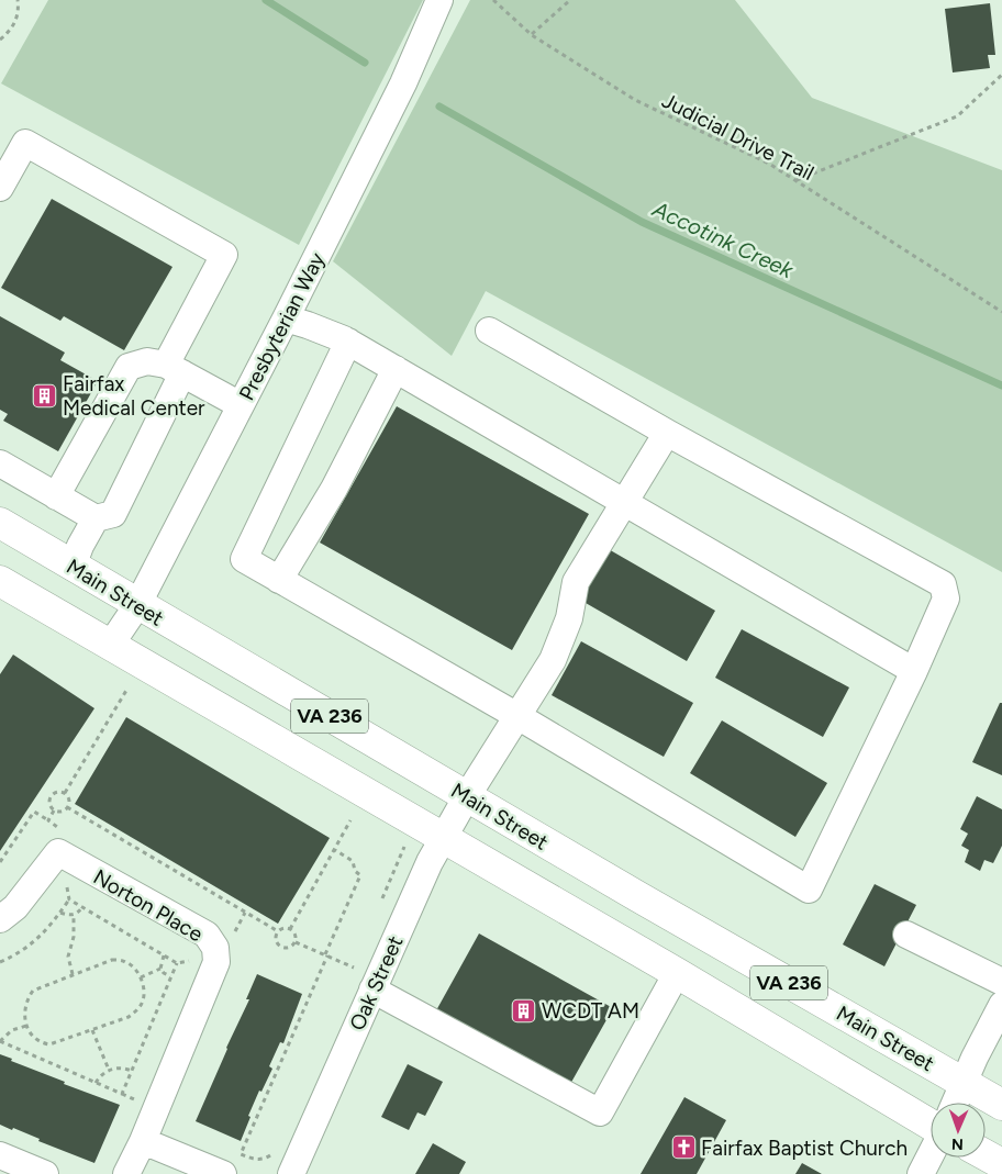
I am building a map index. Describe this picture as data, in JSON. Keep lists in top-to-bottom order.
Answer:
{
  "streets": {
    "main road": ["Main Street", "VA 236"],
    "street": ["Presbyterian Way", "Norton Place", "Oak Street"],
    "path": ["Judicial Drive Trail"]
  },
  "crossings": [
    ["Presbyterian Way", "Main Street"],
    ["Main Street", "Oak Street"]
  ],
  "water": ["Accotink Creek"],
  "places": {
    "building": ["Fairfax Medical Center", "WCDT AM"],
    "church": ["Fairfax Baptist Church"]
  },
  "north": "bottom"
}
